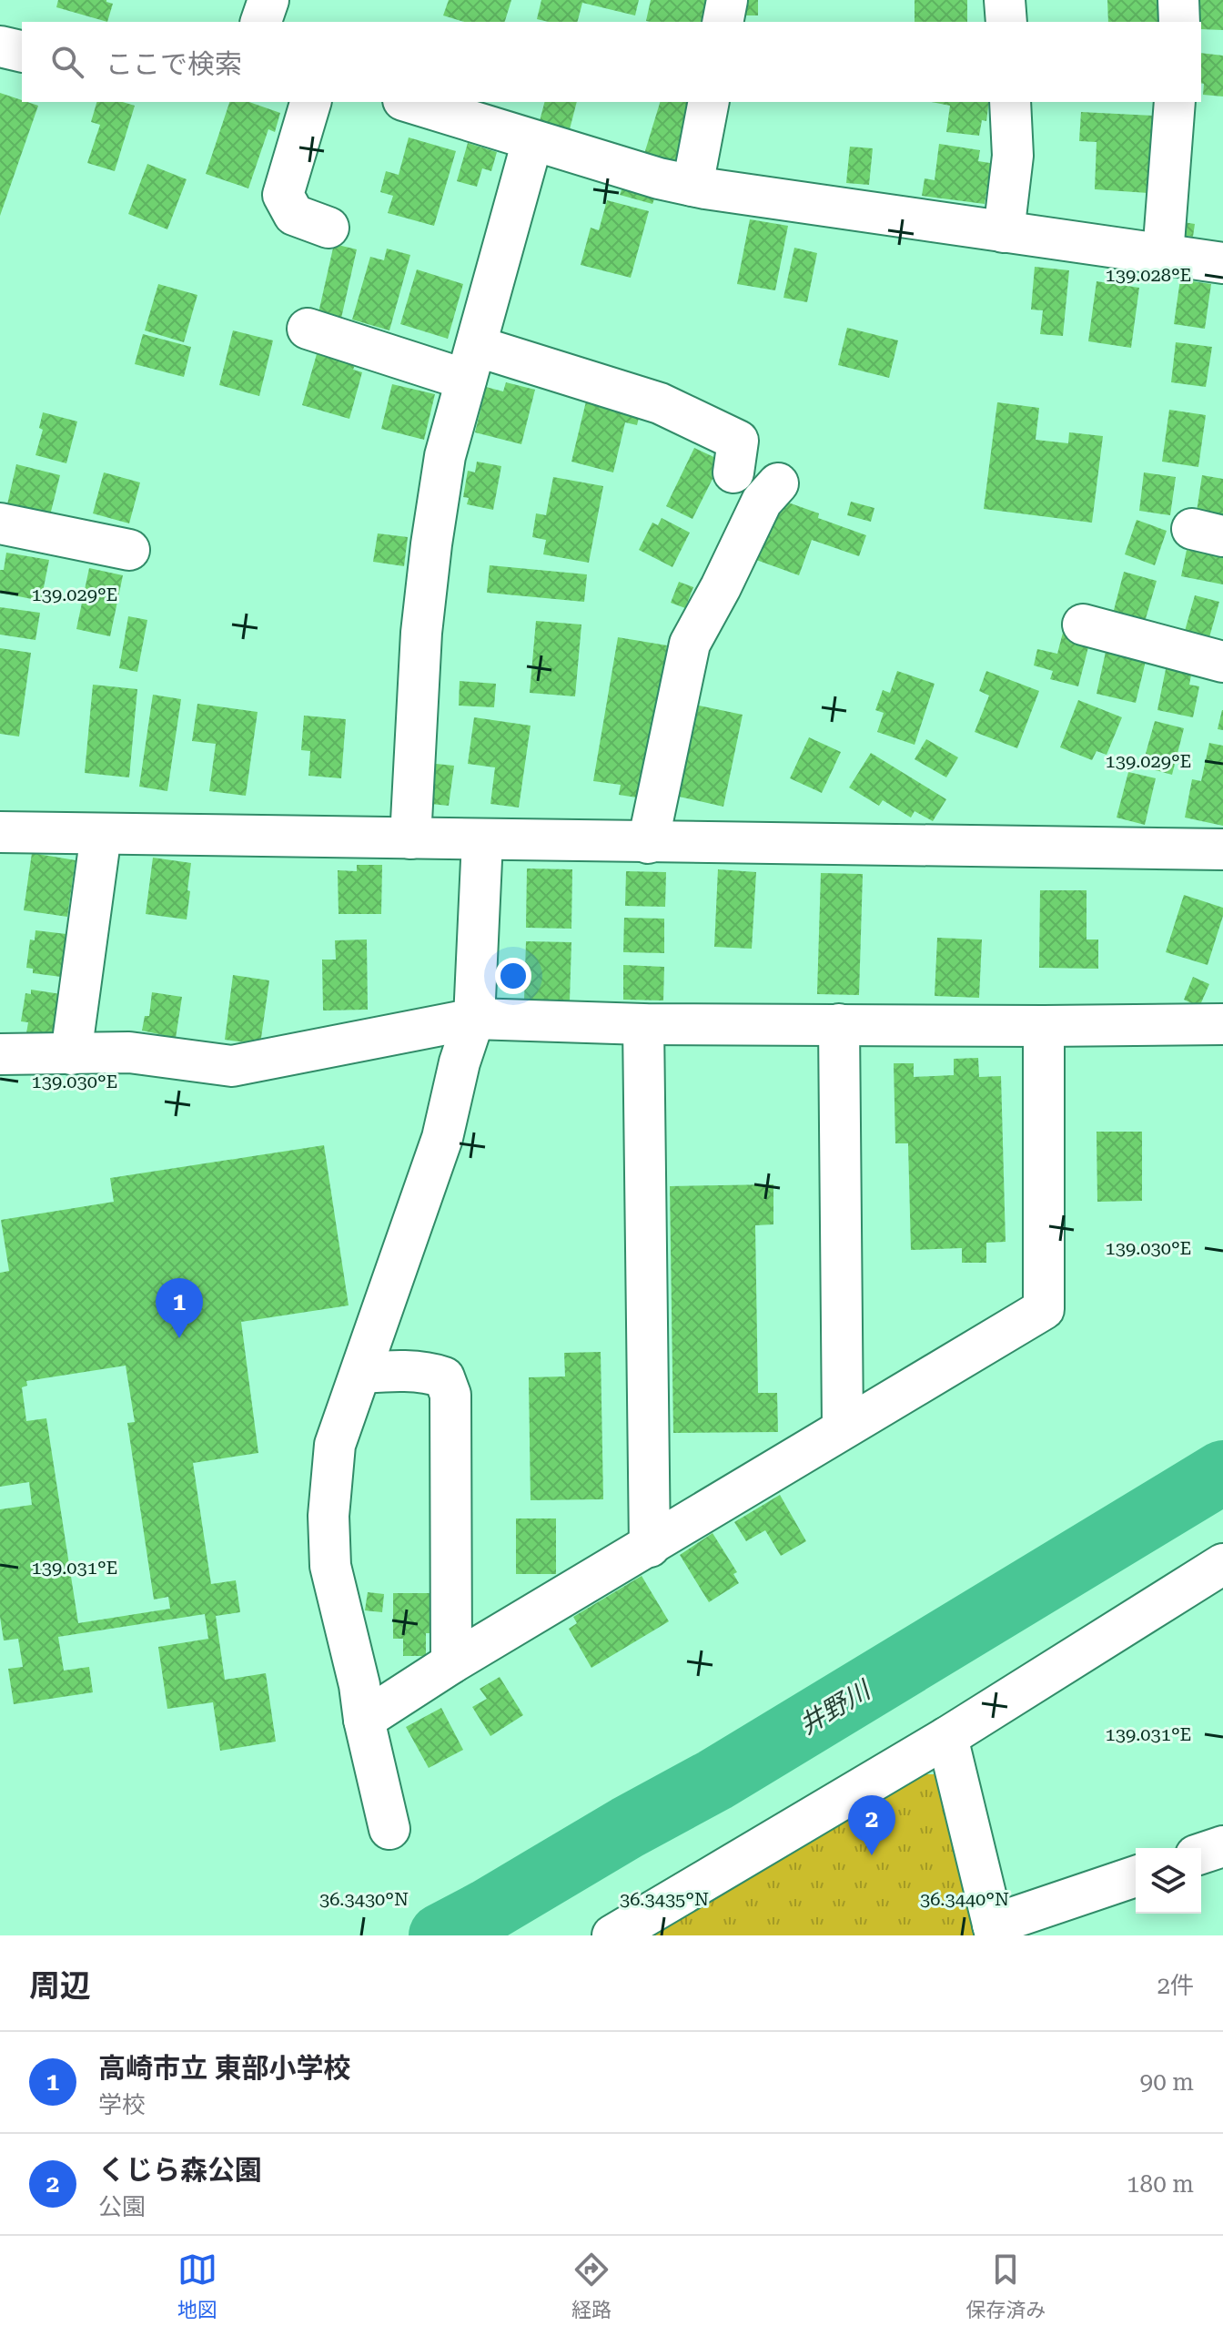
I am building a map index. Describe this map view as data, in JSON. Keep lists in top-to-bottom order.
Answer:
{
  "water": ["井野川"],
  "page": {
    "search": "ここで検索",
    "pins": ["1", "2"],
    "heading": ["周辺", "2件"],
    "list": [
      {
        "mark": "1",
        "name": "高崎市立 東部小学校",
        "note": "学校",
        "value": "90 m"
      },
      {
        "mark": "2",
        "name": "くじら森公園",
        "note": "公園",
        "value": "180 m"
      }
    ],
    "nav": ["地図", "経路", "保存済み"]
  },
  "coordinates": [
    "139.028°E",
    "139.029°E",
    "139.030°E",
    "139.031°E",
    "36.3430°N",
    "36.3435°N",
    "36.3440°N"
  ]
}
